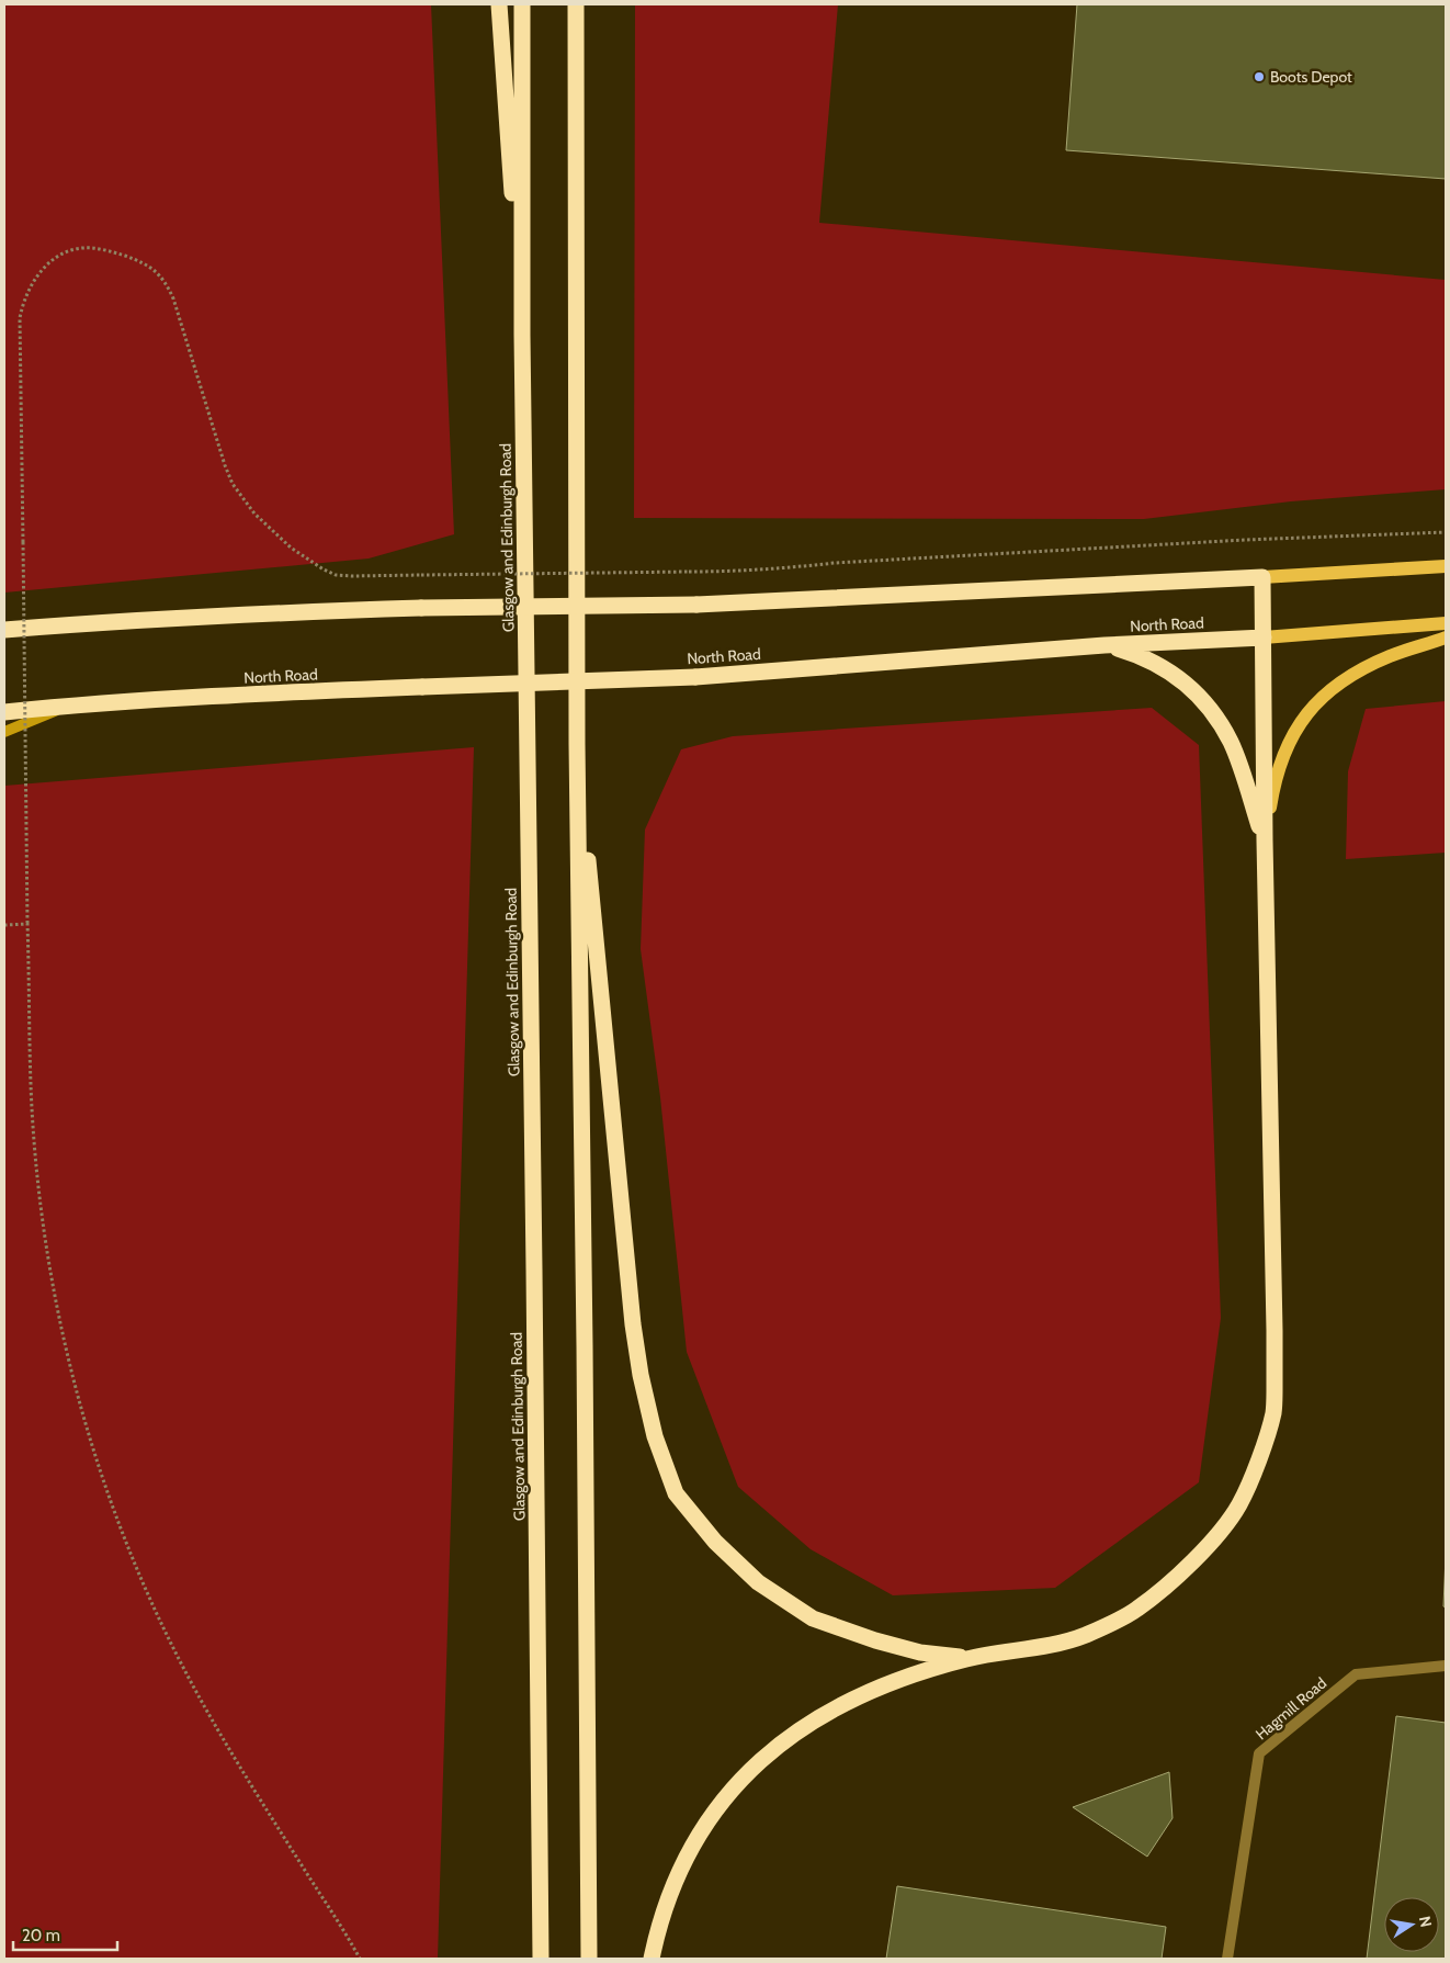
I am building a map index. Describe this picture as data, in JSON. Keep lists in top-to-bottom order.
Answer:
{
  "streets": {
    "highway": ["Glasgow and Edinburgh Road", "North Road"],
    "lane": ["Hagmill Road"]
  },
  "places": ["Boots Depot"],
  "scale_bar": "20 m",
  "north": "right"
}
